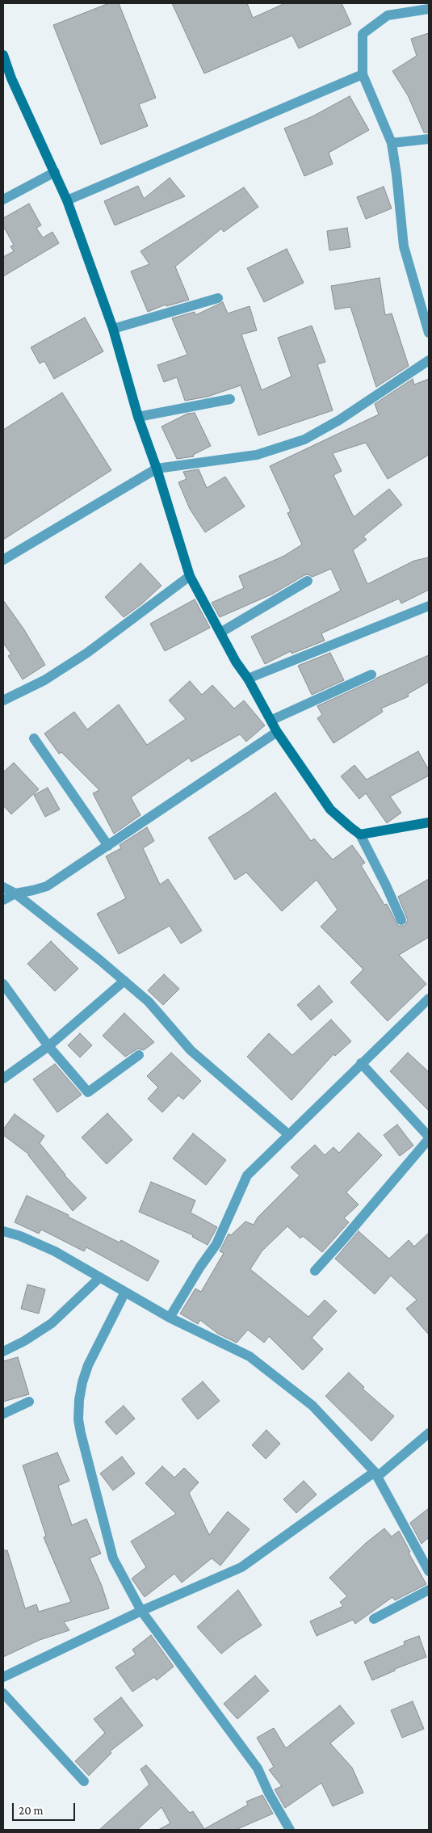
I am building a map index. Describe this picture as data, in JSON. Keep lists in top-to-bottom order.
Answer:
{
  "scale_bar": "20 m"
}
